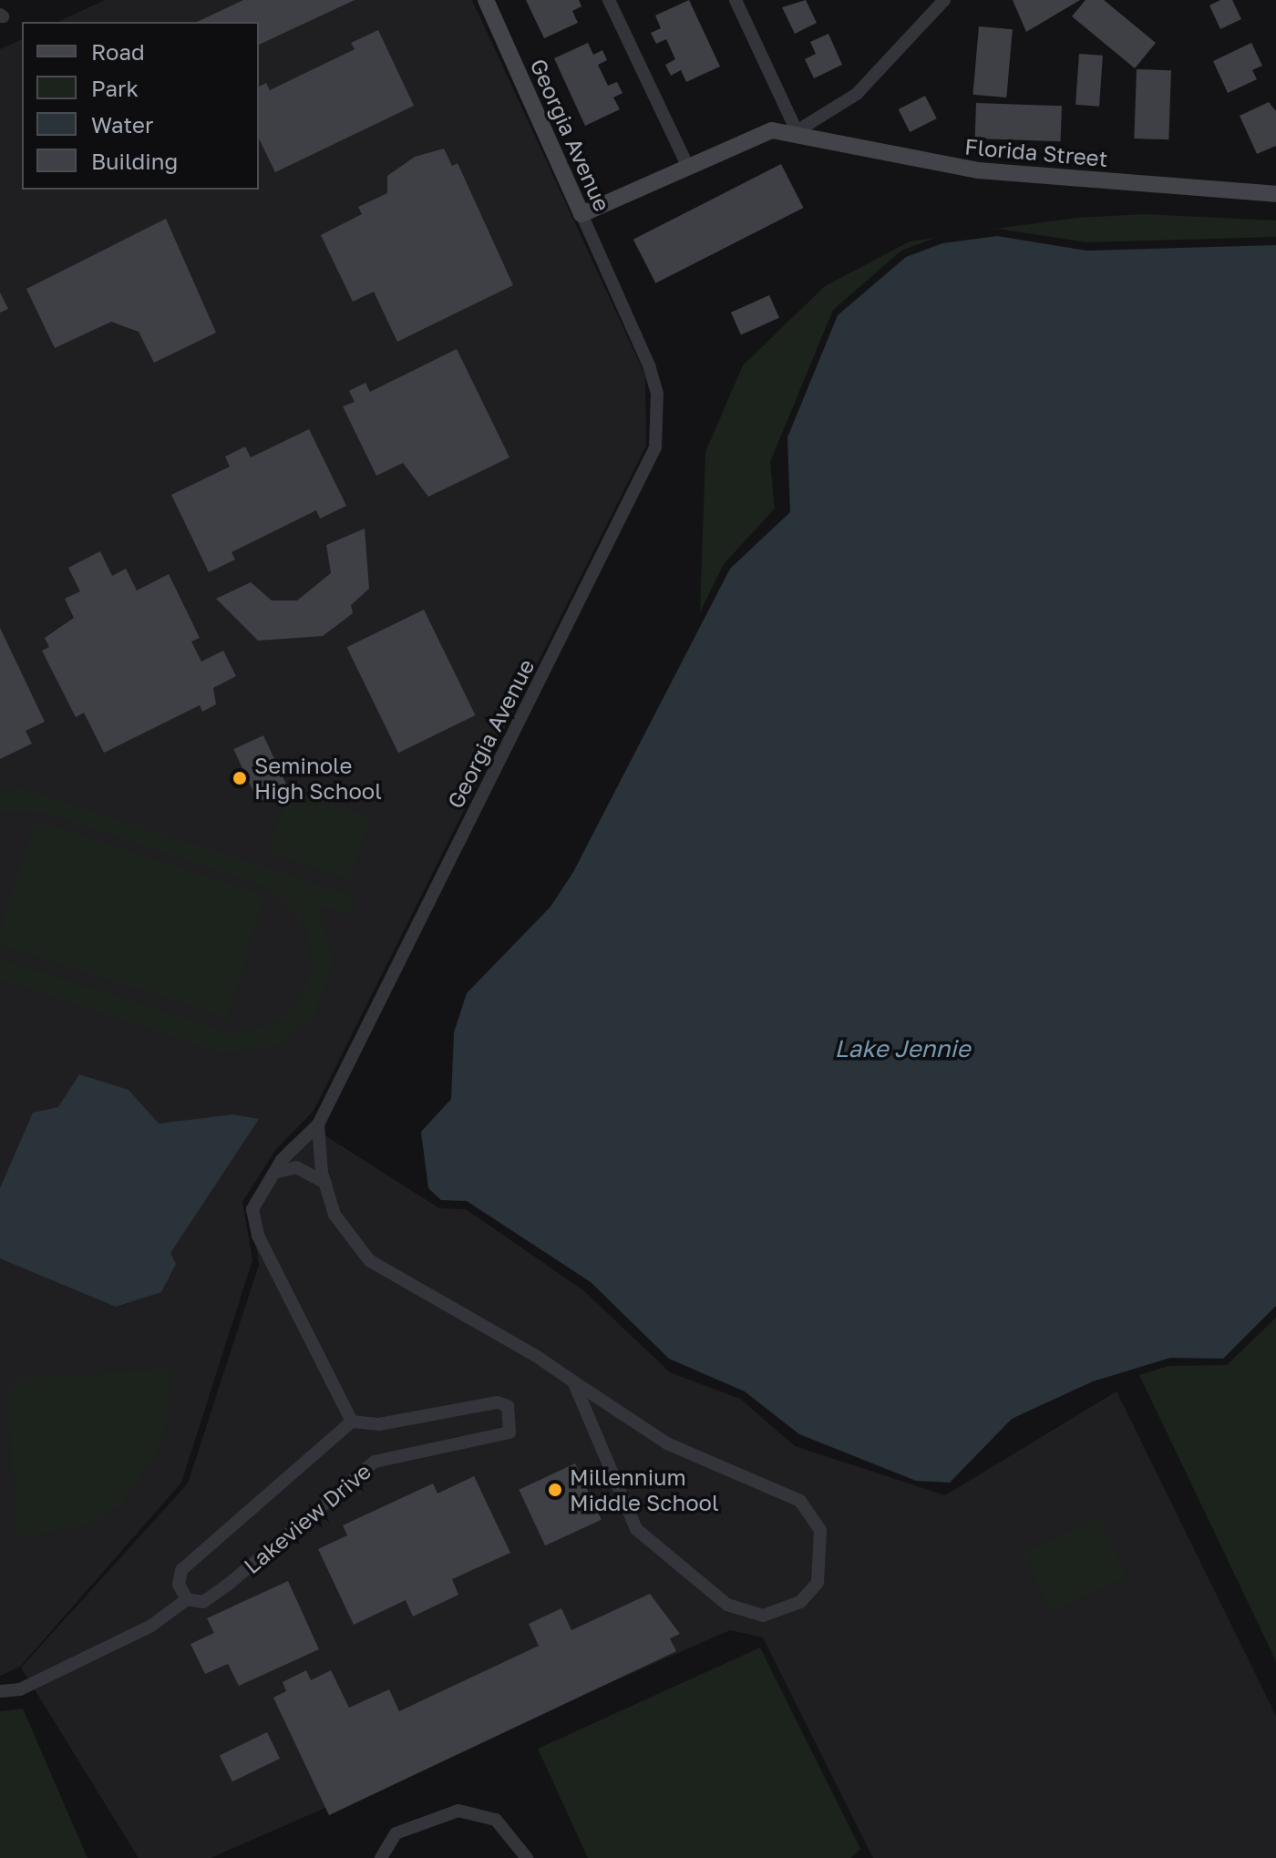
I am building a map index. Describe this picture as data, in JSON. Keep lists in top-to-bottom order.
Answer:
{
  "streets": {
    "street": ["Georgia Avenue", "Florida Street", "Lakeview Drive"]
  },
  "crossings": [
    ["Georgia Avenue", "Florida Street"]
  ],
  "water": ["Lake Jennie"],
  "places": ["Seminole High School", "Millennium Middle School"],
  "legend": [
    "Road",
    "Park",
    "Water",
    "Building"
  ]
}
